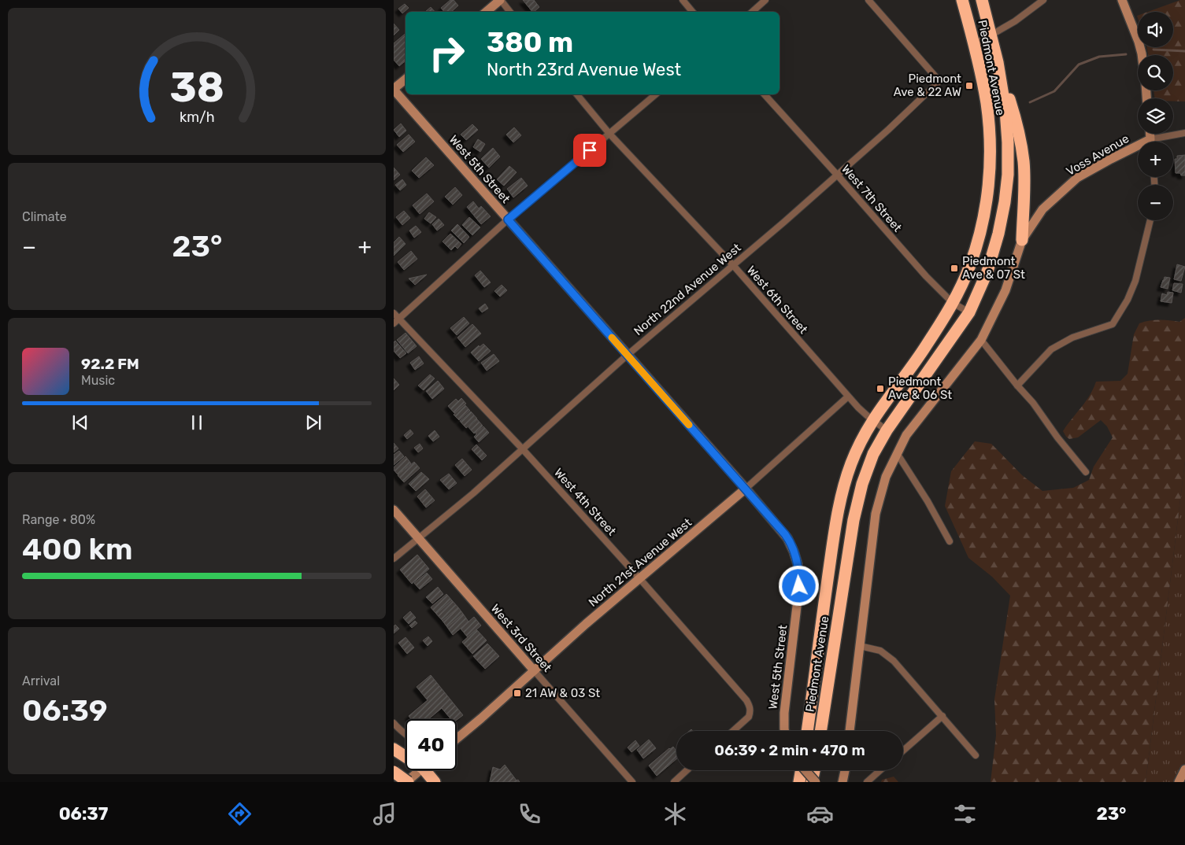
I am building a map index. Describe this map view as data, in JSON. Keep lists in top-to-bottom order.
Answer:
{
  "streets": {
    "highway": ["Piedmont Avenue"],
    "street": [
      "Voss Avenue",
      "West 5th Street",
      "West 7th Street",
      "North 22nd Avenue West",
      "West 6th Street",
      "West 4th Street",
      "North 21st Avenue West",
      "West 3rd Street"
    ]
  },
  "crossings": [
    ["Piedmont Avenue", "West 7th Street"],
    ["Piedmont Avenue", "West 6th Street"],
    ["West 5th Street", "North 22nd Avenue West"],
    ["West 5th Street", "North 21st Avenue West"],
    ["West 7th Street", "North 22nd Avenue West"],
    ["North 22nd Avenue West", "West 6th Street"],
    ["North 22nd Avenue West", "West 4th Street"],
    ["North 22nd Avenue West", "West 3rd Street"],
    ["West 6th Street", "North 21st Avenue West"],
    ["West 4th Street", "North 21st Avenue West"],
    ["North 21st Avenue West", "West 3rd Street"]
  ],
  "places": {
    "transit": [
      "Piedmont Ave & 22 AW",
      "Piedmont Ave & 07 St",
      "Piedmont Ave & 06 St",
      "21 AW & 03 St"
    ]
  },
  "page": {
    "map_buttons": ["+", "−"],
    "turn": ["380 m", "North 23rd Avenue West"],
    "tile": [
      "Climate",
      ["Range · 80%", "400 km"],
      ["Arrival", "06:39"]
    ],
    "heat": ["−", "23°", "+"],
    "song": ["92.2 FM", "Music"],
    "limit": "40",
    "trip": "06:39 · 2 min · 470 m",
    "tabs": ["06:37", "23°"],
    "gauge": ["38", "km/h"]
  }
}
